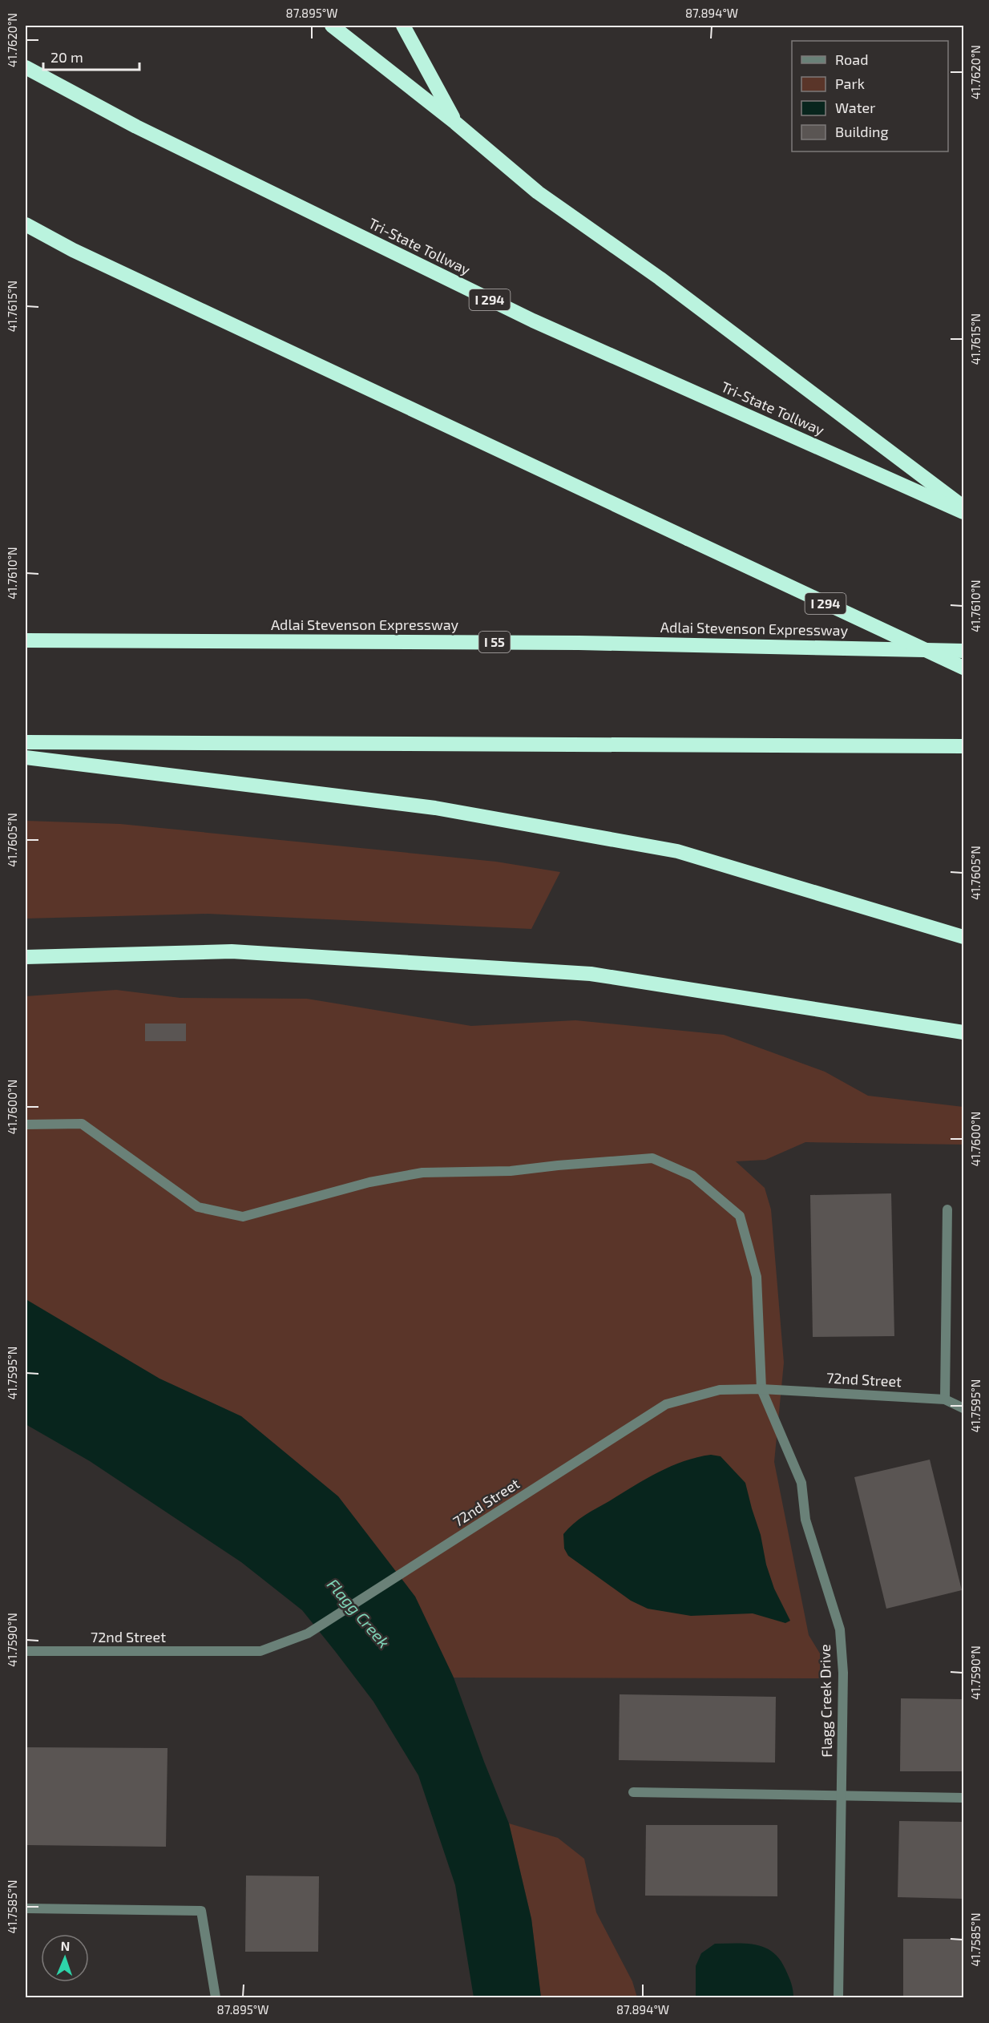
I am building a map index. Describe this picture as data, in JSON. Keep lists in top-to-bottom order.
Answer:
{
  "streets": {
    "highway": [
      "Tri-State Tollway",
      "I 294",
      "Adlai Stevenson Expressway",
      "I 55"
    ],
    "street": ["72nd Street", "Flagg Creek Drive"]
  },
  "crossings": [
    ["72nd Street", "Flagg Creek Drive"]
  ],
  "water": ["Flagg Creek"],
  "legend": [
    "Road",
    "Park",
    "Water",
    "Building"
  ],
  "scale_bar": "20 m",
  "north": "top",
  "coordinates": [
    "87.895°W",
    "87.894°W",
    "41.7620°N",
    "41.7615°N",
    "41.7610°N",
    "41.7605°N",
    "41.7600°N",
    "41.7595°N",
    "41.7590°N",
    "41.7585°N"
  ]
}
